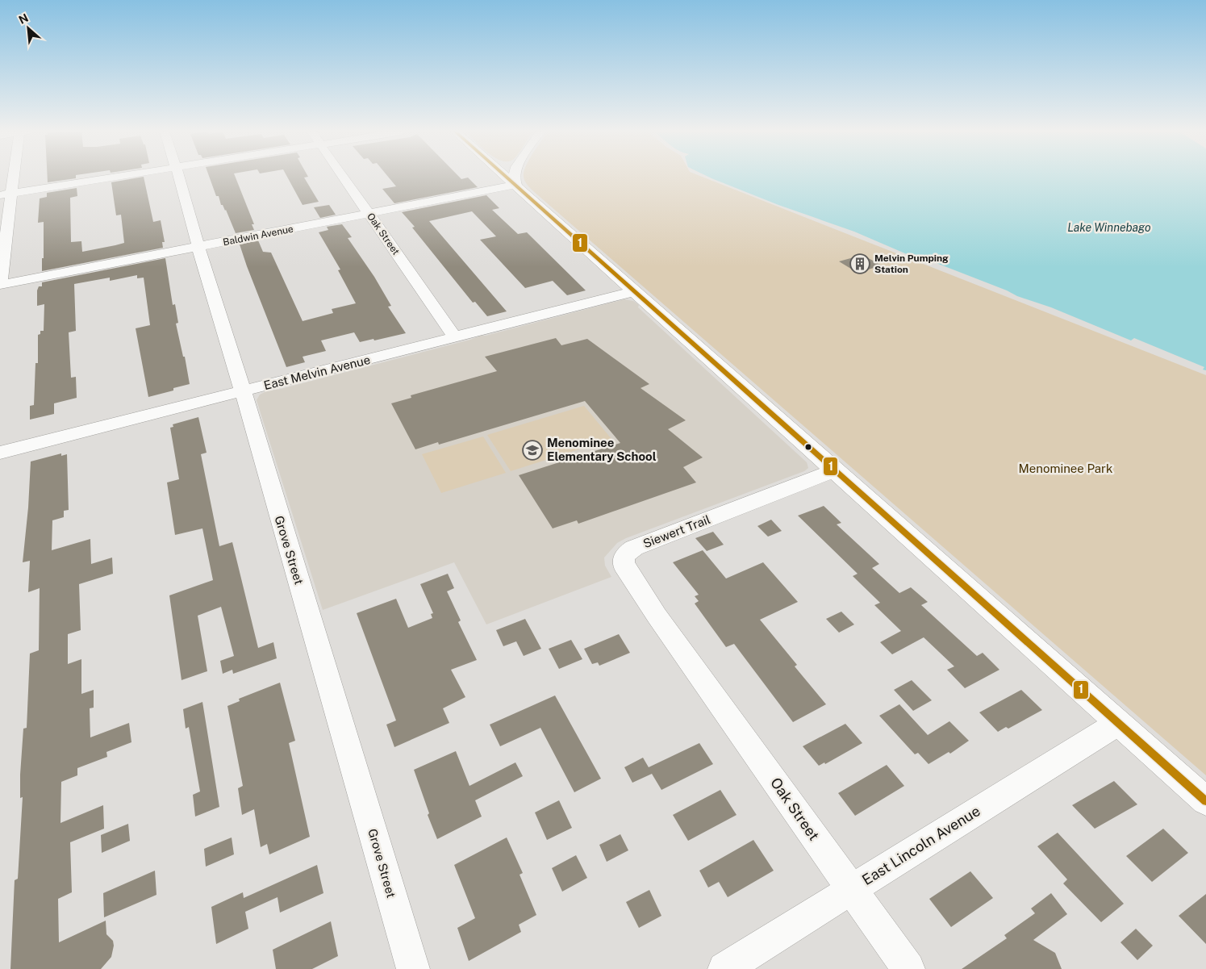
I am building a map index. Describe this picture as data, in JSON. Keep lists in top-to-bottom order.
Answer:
{
  "streets": {
    "street": [
      "Oak Street",
      "Baldwin Avenue",
      "East Melvin Avenue",
      "Siewert Trail",
      "Grove Street",
      "East Lincoln Avenue"
    ]
  },
  "crossings": [
    ["Oak Street", "Baldwin Avenue"],
    ["Oak Street", "East Melvin Avenue"],
    ["Oak Street", "Siewert Trail"],
    ["Oak Street", "East Lincoln Avenue"],
    ["Baldwin Avenue", "Grove Street"],
    ["East Melvin Avenue", "Grove Street"]
  ],
  "water": ["Lake Winnebago"],
  "parks": ["Menominee Park"],
  "places": {
    "building": ["Melvin Pumping Station"],
    "school or university": ["Menominee Elementary School"]
  },
  "lines": ["transit line 1"],
  "north": "top left"
}
